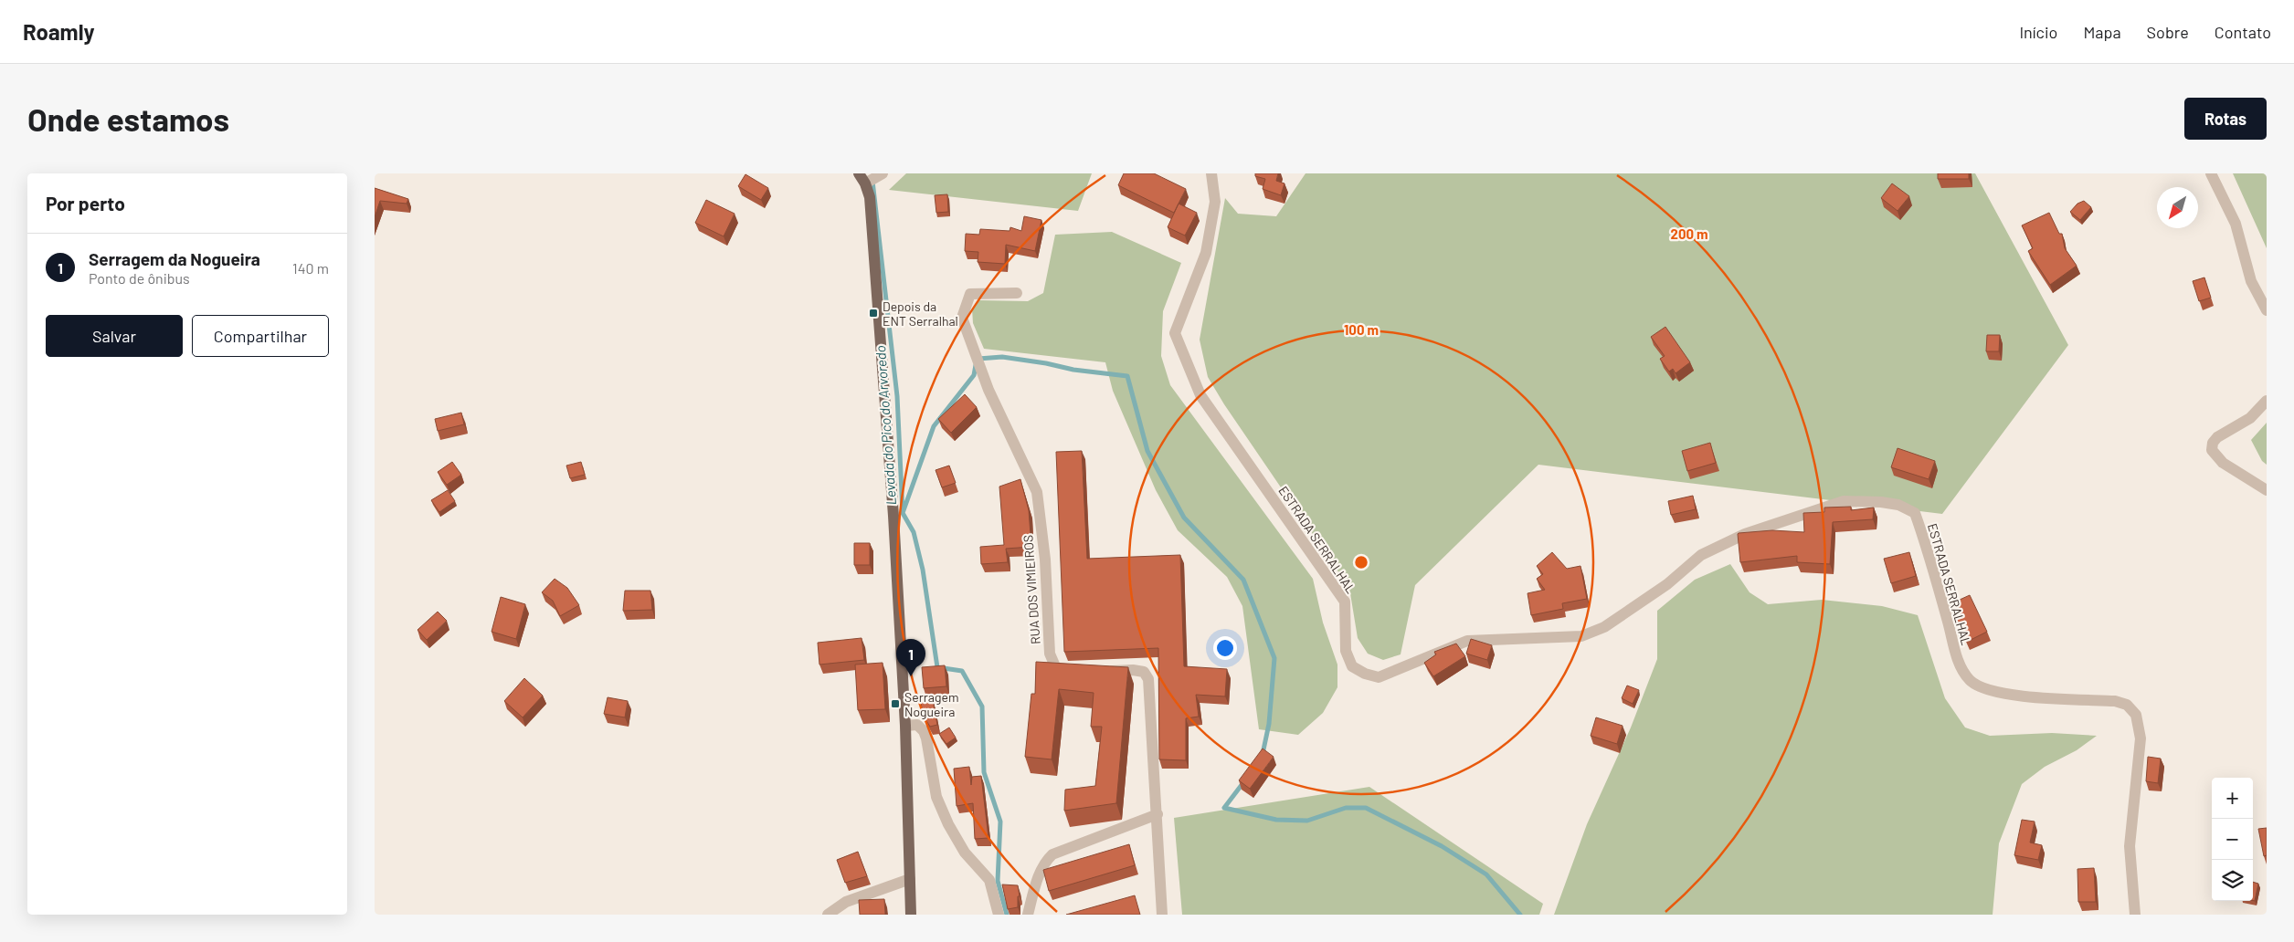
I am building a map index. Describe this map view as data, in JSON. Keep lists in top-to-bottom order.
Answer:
{
  "streets": {
    "street": ["ESTRADA SERRALHAL", "RUA DOS VIMIEIROS"]
  },
  "water": ["Levada do Pico do Arvoredo"],
  "places": {
    "transit": ["Depois da ENT Serralhal", "Serragem Nogueira"]
  },
  "north": "bottom left",
  "page": {
    "header": "Roamly",
    "nav": [
      "Início",
      "Mapa",
      "Sobre",
      "Contato"
    ],
    "buttons": [
      "Rotas",
      ["Salvar", "Compartilhar"]
    ],
    "title": "Onde estamos",
    "heading": "Por perto",
    "list": [
      {
        "mark": "1",
        "name": "Serragem da Nogueira",
        "note": "Ponto de ônibus",
        "value": "140 m"
      }
    ],
    "pins": "1",
    "map_buttons": ["+", "−"]
  },
  "rings": ["200 m", "100 m"]
}
